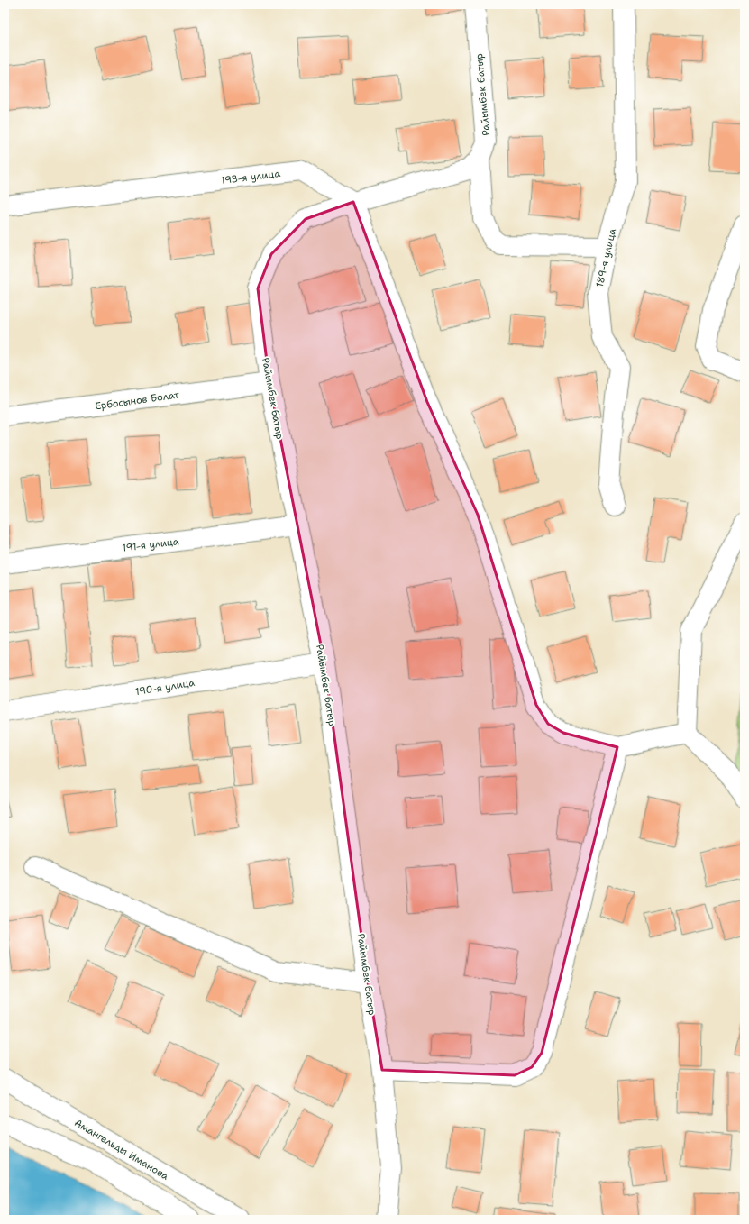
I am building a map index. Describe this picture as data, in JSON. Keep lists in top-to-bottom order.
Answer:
{
  "streets": {
    "street": [
      "Райымбек батыр",
      "193-я улица",
      "189-я улица",
      "Ербосынов Болат",
      "191-я улица",
      "190-я улица",
      "Амангельды Иманова"
    ]
  },
  "crossings": [
    ["Райымбек батыр", "193-я улица"],
    ["Райымбек батыр", "189-я улица"],
    ["Райымбек батыр", "Ербосынов Болат"],
    ["Райымбек батыр", "191-я улица"],
    ["Райымбек батыр", "190-я улица"]
  ]
}
